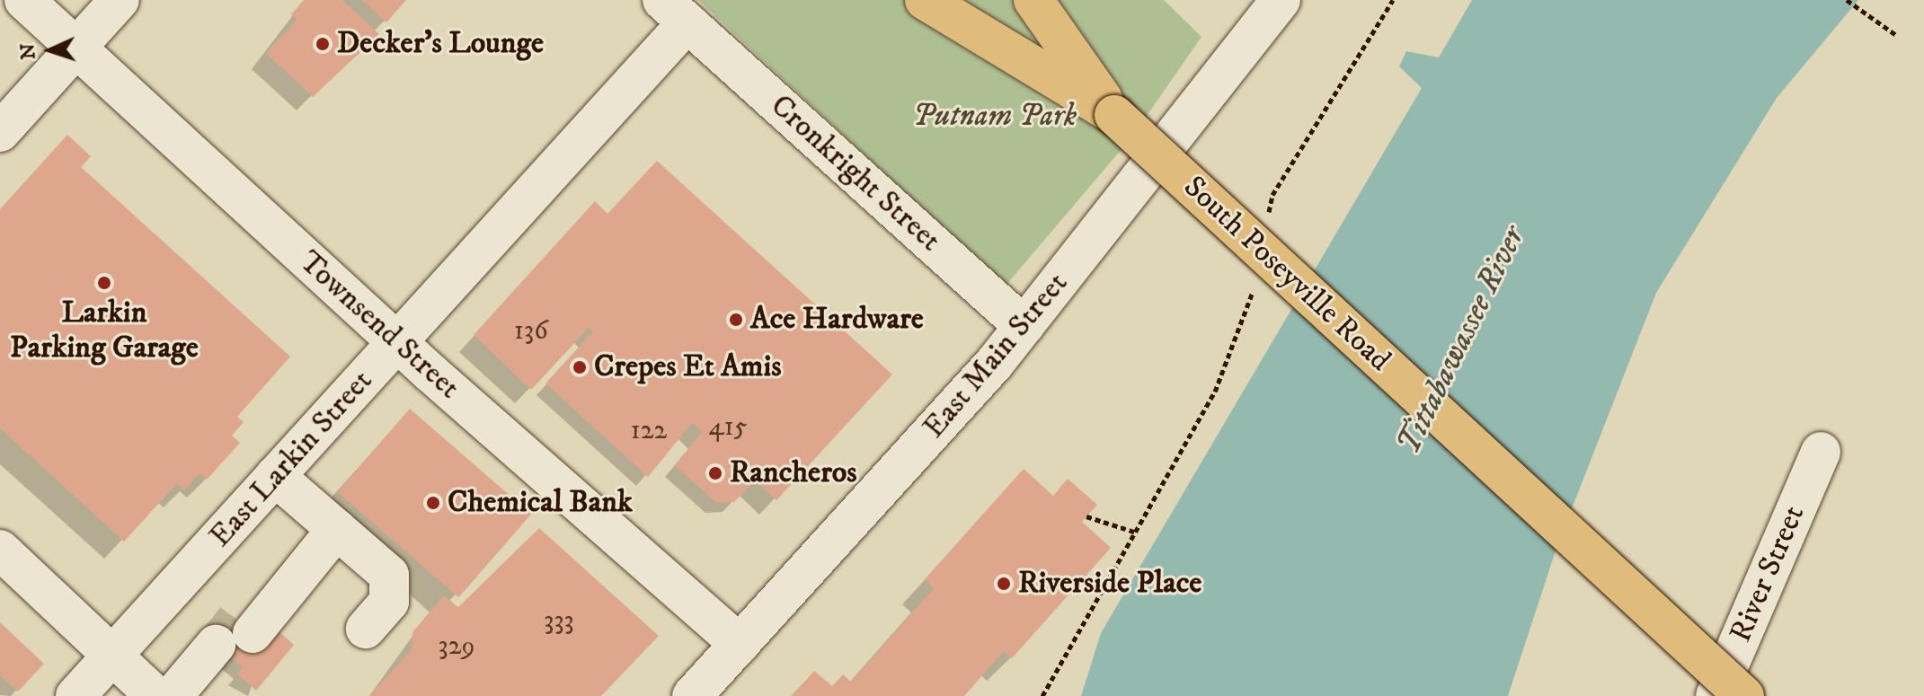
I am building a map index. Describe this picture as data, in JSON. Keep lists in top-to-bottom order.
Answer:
{
  "streets": {
    "main road": ["South Poseyville Road"],
    "street": [
      "Cronkright Street",
      "Townsend Street",
      "East Main Street",
      "East Larkin Street",
      "River Street"
    ]
  },
  "crossings": [
    ["Cronkright Street", "East Main Street"],
    ["Cronkright Street", "East Larkin Street"],
    ["Townsend Street", "East Main Street"],
    ["Townsend Street", "East Larkin Street"]
  ],
  "water": ["Tittabawassee River"],
  "parks": ["Putnam Park"],
  "places": [
    "Decker's Lounge",
    "Larkin Parking Garage",
    "Ace Hardware",
    "Crepes Et Amis",
    "Rancheros",
    "Chemical Bank",
    "Riverside Place"
  ],
  "house_numbers": [
    "136",
    "415",
    "122",
    "333",
    "329"
  ],
  "north": "left"
}
